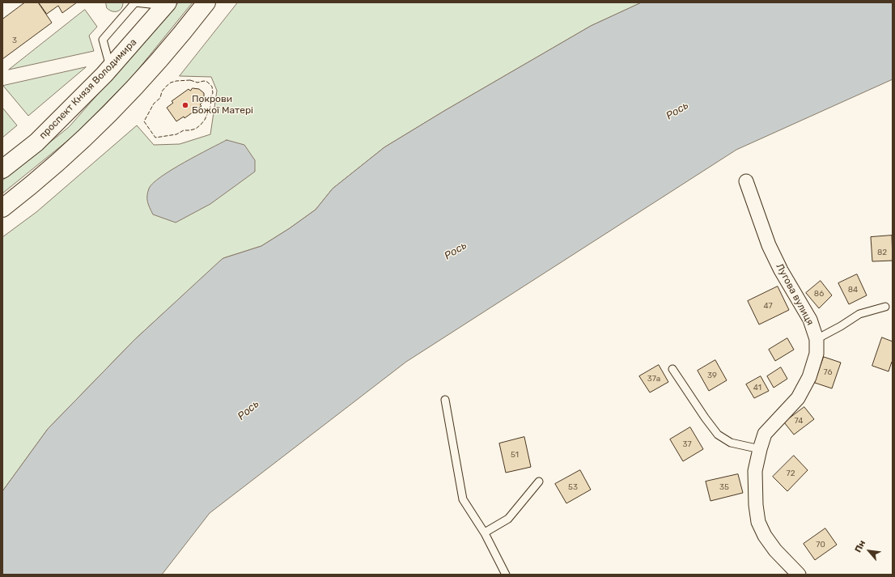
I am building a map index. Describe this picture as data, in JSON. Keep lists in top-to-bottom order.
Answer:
{
  "streets": {
    "main road": ["проспект Князя Володимира"],
    "street": ["Лугова вулиця"]
  },
  "water": ["Рось"],
  "places": ["Покрови Божої Матері"],
  "house_numbers": [
    "3",
    "82",
    "84",
    "86",
    "47",
    "76",
    "39",
    "37а",
    "41",
    "74",
    "37",
    "51",
    "72",
    "53",
    "35",
    "70"
  ],
  "north": "top left"
}
